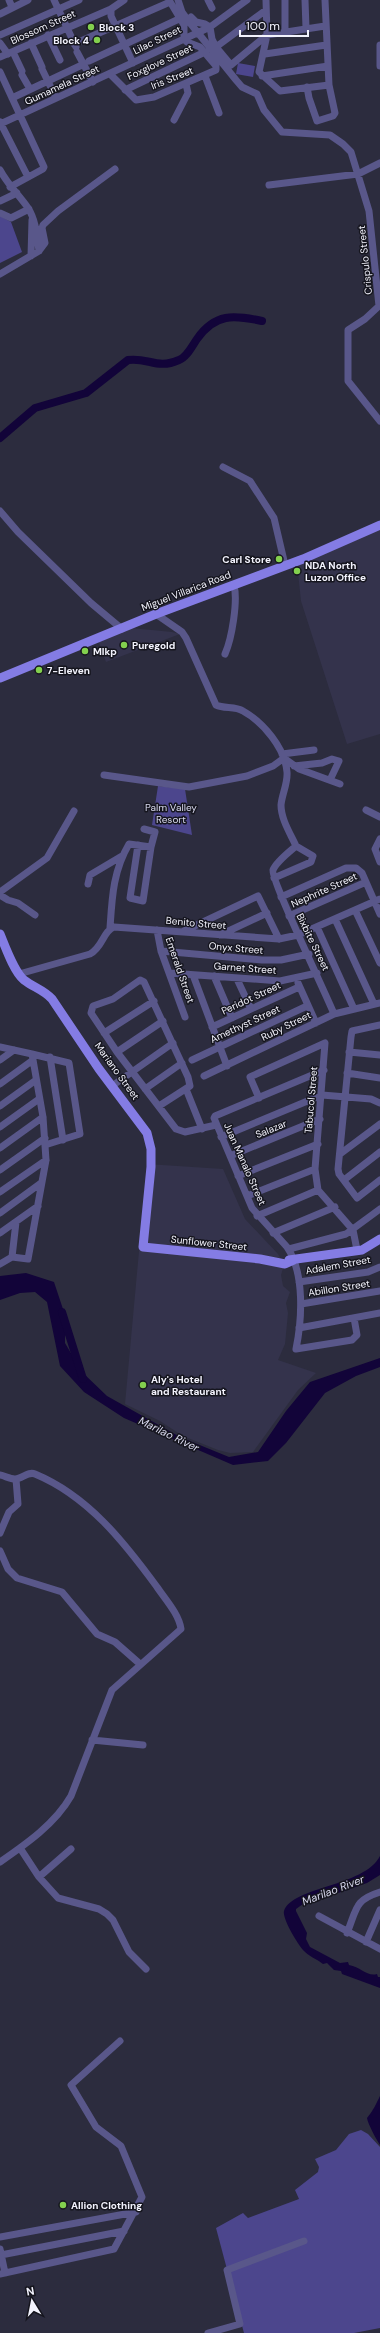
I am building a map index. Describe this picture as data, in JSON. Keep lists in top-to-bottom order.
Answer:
{
  "streets": {
    "main road": ["Miguel Villarica Road", "Mariano Street", "Sunflower Street"],
    "street": [
      "Blossom Street",
      "Lilac Street",
      "Foxglove Street",
      "Iris Street",
      "Gumamela Street",
      "Crispulo Street",
      "Nephrite Street",
      "Benito Street",
      "Bixbite Street",
      "Onyx Street",
      "Garnet Street",
      "Emerald Street",
      "Peridot Street",
      "Amethyst Street",
      "Ruby Street",
      "Tabucol Street",
      "Salazar",
      "Juan Manalo Street",
      "Adalem Street",
      "Abillon Street"
    ]
  },
  "crossings": [
    ["Lilac Street", "Gumamela Street"],
    ["Lilac Street", "Crispulo Street"],
    ["Foxglove Street", "Iris Street"],
    ["Nephrite Street", "Bixbite Street"],
    ["Benito Street", "Bixbite Street"],
    ["Benito Street", "Emerald Street"],
    ["Bixbite Street", "Onyx Street"],
    ["Bixbite Street", "Garnet Street"],
    ["Bixbite Street", "Ruby Street"],
    ["Onyx Street", "Emerald Street"],
    ["Garnet Street", "Emerald Street"],
    ["Mariano Street", "Sunflower Street"],
    ["Tabucol Street", "Salazar"],
    ["Tabucol Street", "Juan Manalo Street"],
    ["Salazar", "Juan Manalo Street"],
    ["Juan Manalo Street", "Sunflower Street"],
    ["Juan Manalo Street", "Adalem Street"],
    ["Juan Manalo Street", "Abillon Street"]
  ],
  "water": ["Marilao River"],
  "parks": ["Palm Valley Resort"],
  "places": [
    "Block 3",
    "Block 4",
    "Carl Store",
    "NDA North Luzon Office",
    "Puregold",
    "Mlkp",
    "7-Eleven",
    "Aly's Hotel and Restaurant",
    "Allion Clothing"
  ],
  "scale_bar": "100 m",
  "north": "top"
}
